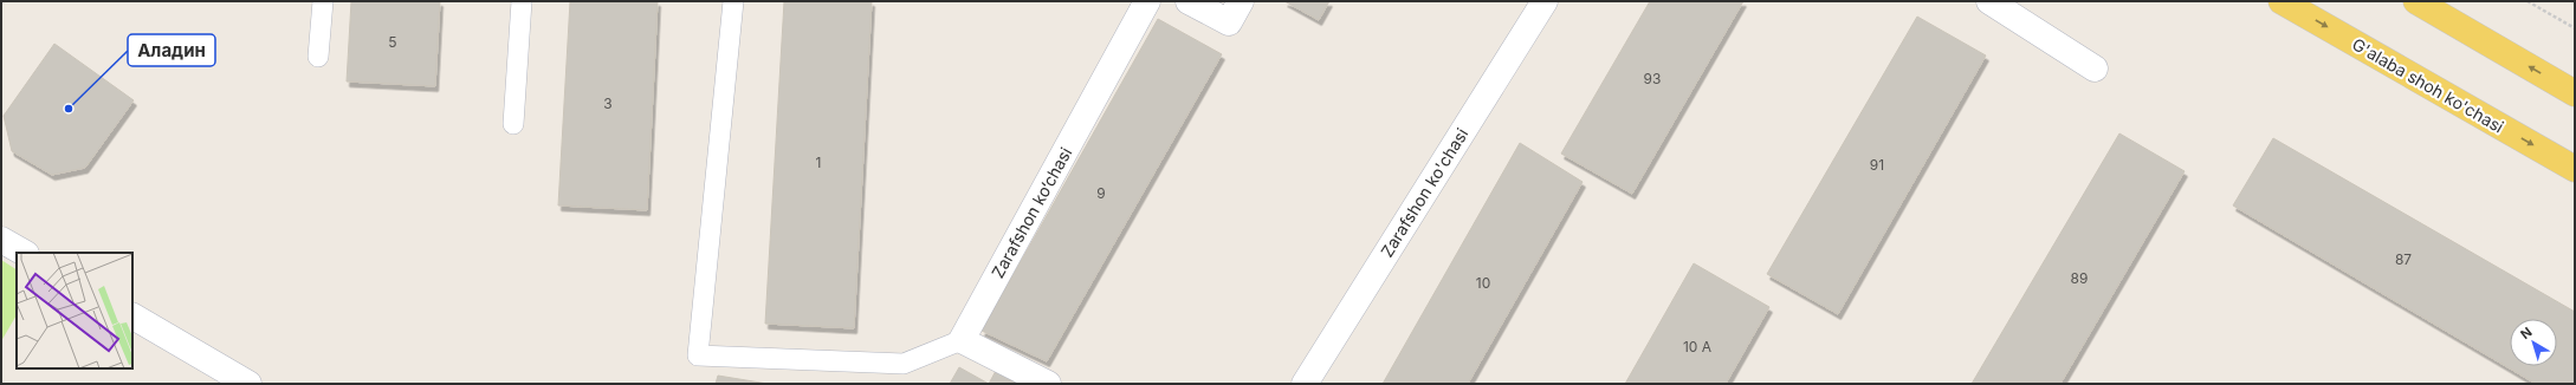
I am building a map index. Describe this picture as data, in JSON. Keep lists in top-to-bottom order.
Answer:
{
  "streets": {
    "main road": ["G'alaba shoh ko'chasi"],
    "street": ["Zarafshon ko'chasi", "Zarafshon ko‘chasi"]
  },
  "places": ["Аладин"],
  "house_numbers": [
    "5",
    "93",
    "3",
    "1",
    "91",
    "9",
    "87",
    "89",
    "10",
    "10 А"
  ],
  "north": "top left"
}
